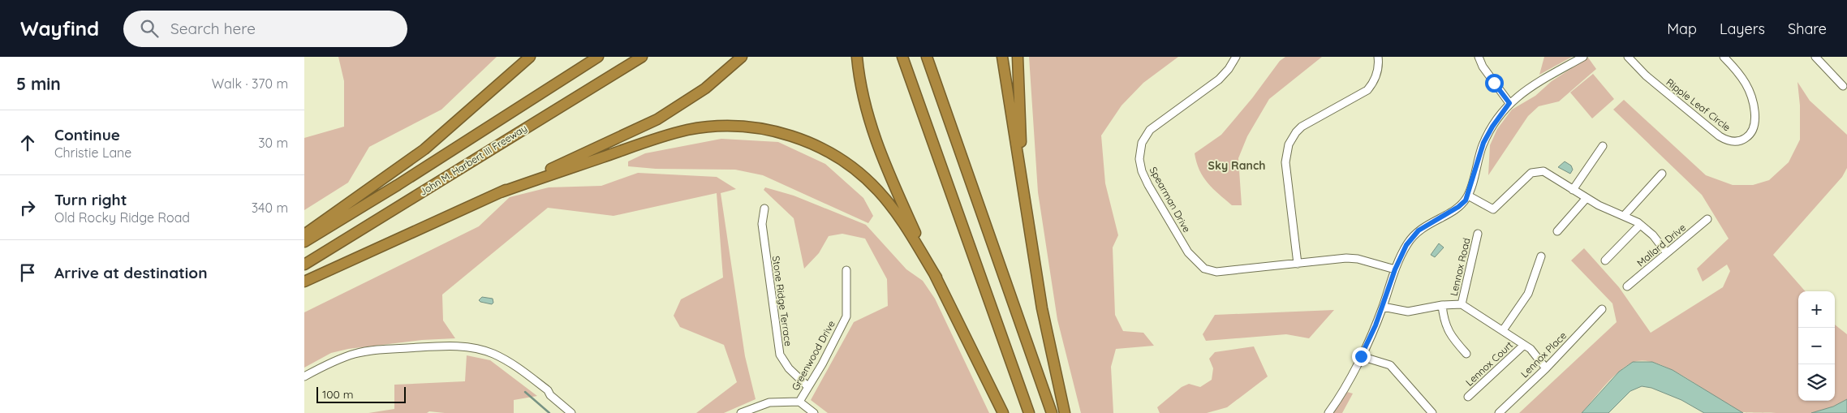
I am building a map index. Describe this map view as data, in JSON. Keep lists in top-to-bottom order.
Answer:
{
  "streets": {
    "highway": ["John M. Harbert III Freeway"],
    "street": [
      "Ripple Leaf Circle",
      "Spearman Drive",
      "Mallard Drive",
      "Lennox Road",
      "Stone Ridge Terrace",
      "Lennox Place",
      "Greenwood Drive",
      "Lennox Court"
    ]
  },
  "crossings": [
    ["Stone Ridge Terrace", "Greenwood Drive"]
  ],
  "districts": ["Sky Ranch"],
  "scale_bar": "100 m",
  "page": {
    "header": "Wayfind",
    "search": "Search here",
    "nav": ["Map", "Layers", "Share"],
    "heading": ["5 min", "Walk · 370 m"],
    "list": [
      ["Continue", "Christie Lane", "30 m"],
      ["Turn right", "Old Rocky Ridge Road", "340 m"],
      "Arrive at destination"
    ],
    "map_buttons": ["+", "−"],
    "scale": "100 m"
  }
}
